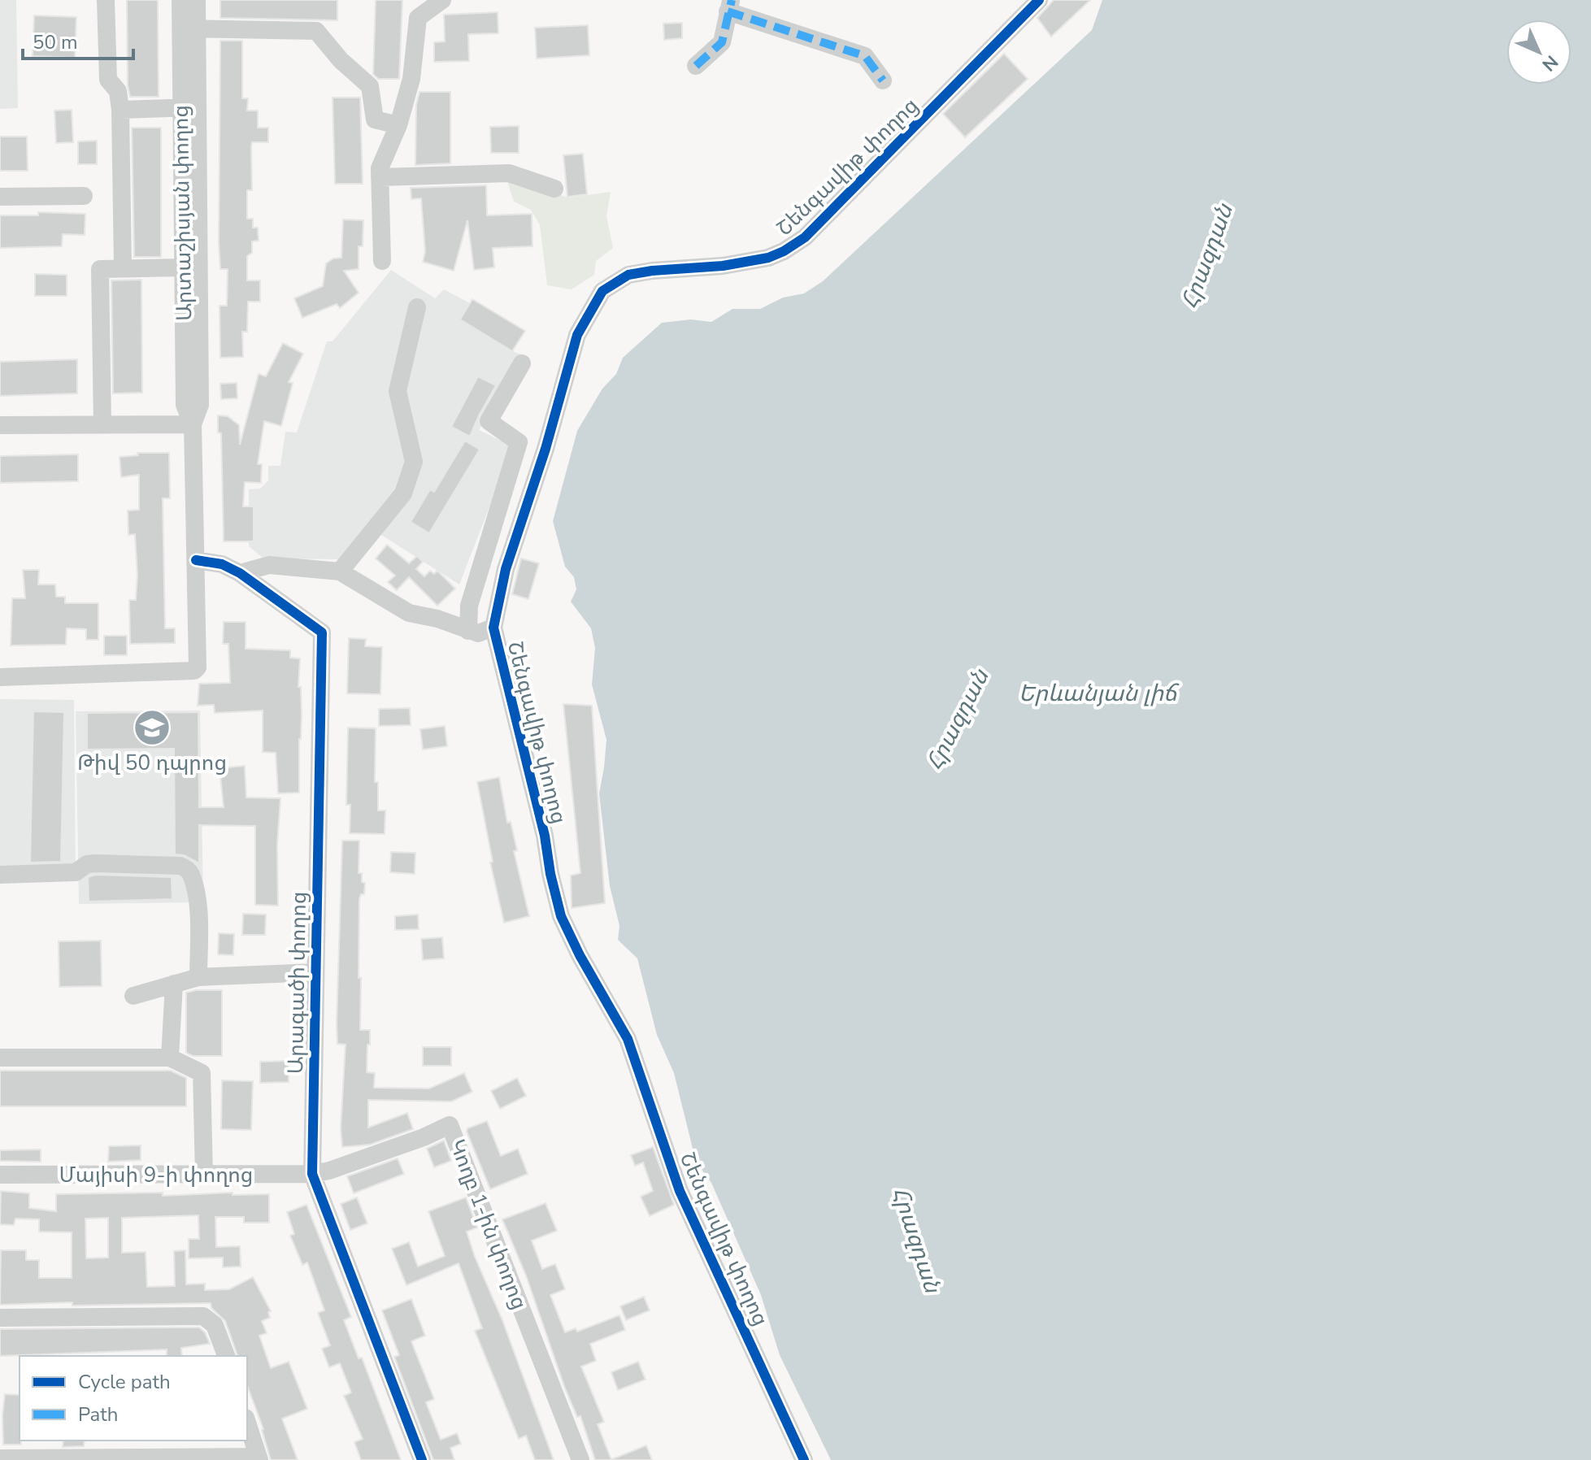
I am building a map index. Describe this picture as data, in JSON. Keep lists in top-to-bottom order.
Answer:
{
  "streets": {
    "street": [
      "Շենգավիթ փողոց",
      "Արտաշիսյան փողոց",
      "Արագածի փողոց",
      "Մայիսի 9-ի փողոց",
      "Կողբ 1-ին փողոց"
    ]
  },
  "crossings": [
    ["Արտաշիսյան փողոց", "Արագածի փողոց"],
    ["Արագածի փողոց", "Մայիսի 9-ի փողոց"],
    ["Արագածի փողոց", "Կողբ 1-ին փողոց"],
    ["Մայիսի 9-ի փողոց", "Կողբ 1-ին փողոց"]
  ],
  "water": ["Հրազդան", "Երևանյան լիճ"],
  "places": {
    "school or university": ["Թիվ 50 դպրոց"]
  },
  "legend": ["Cycle path", "Path"],
  "scale_bar": "50 m",
  "north": "bottom right"
}
